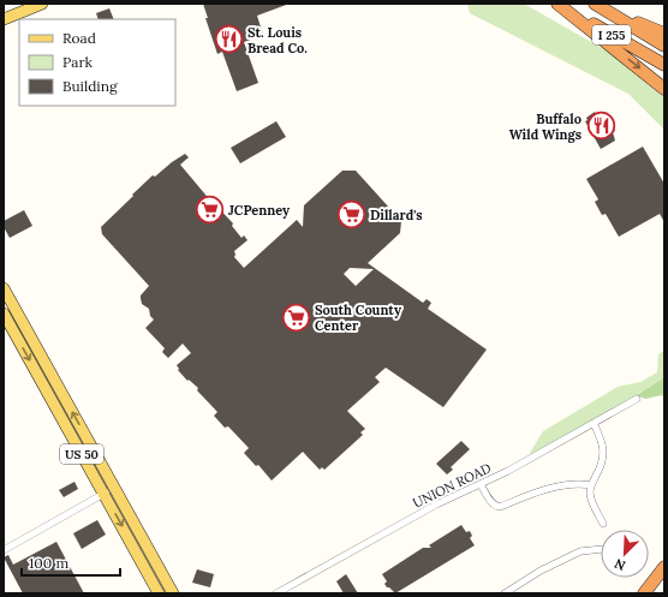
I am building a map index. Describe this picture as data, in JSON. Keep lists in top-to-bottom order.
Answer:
{
  "streets": {
    "highway": ["I 255"],
    "main road": ["US 50"],
    "street": ["UNION ROAD"]
  },
  "places": {
    "restaurant": ["St. Louis Bread Co.", "Buffalo Wild Wings"],
    "supermarket": ["JCPenney", "Dillard's", "South County Center"]
  },
  "legend": ["Road", "Park", "Building"],
  "scale_bar": "100 m",
  "north": "bottom left"
}
